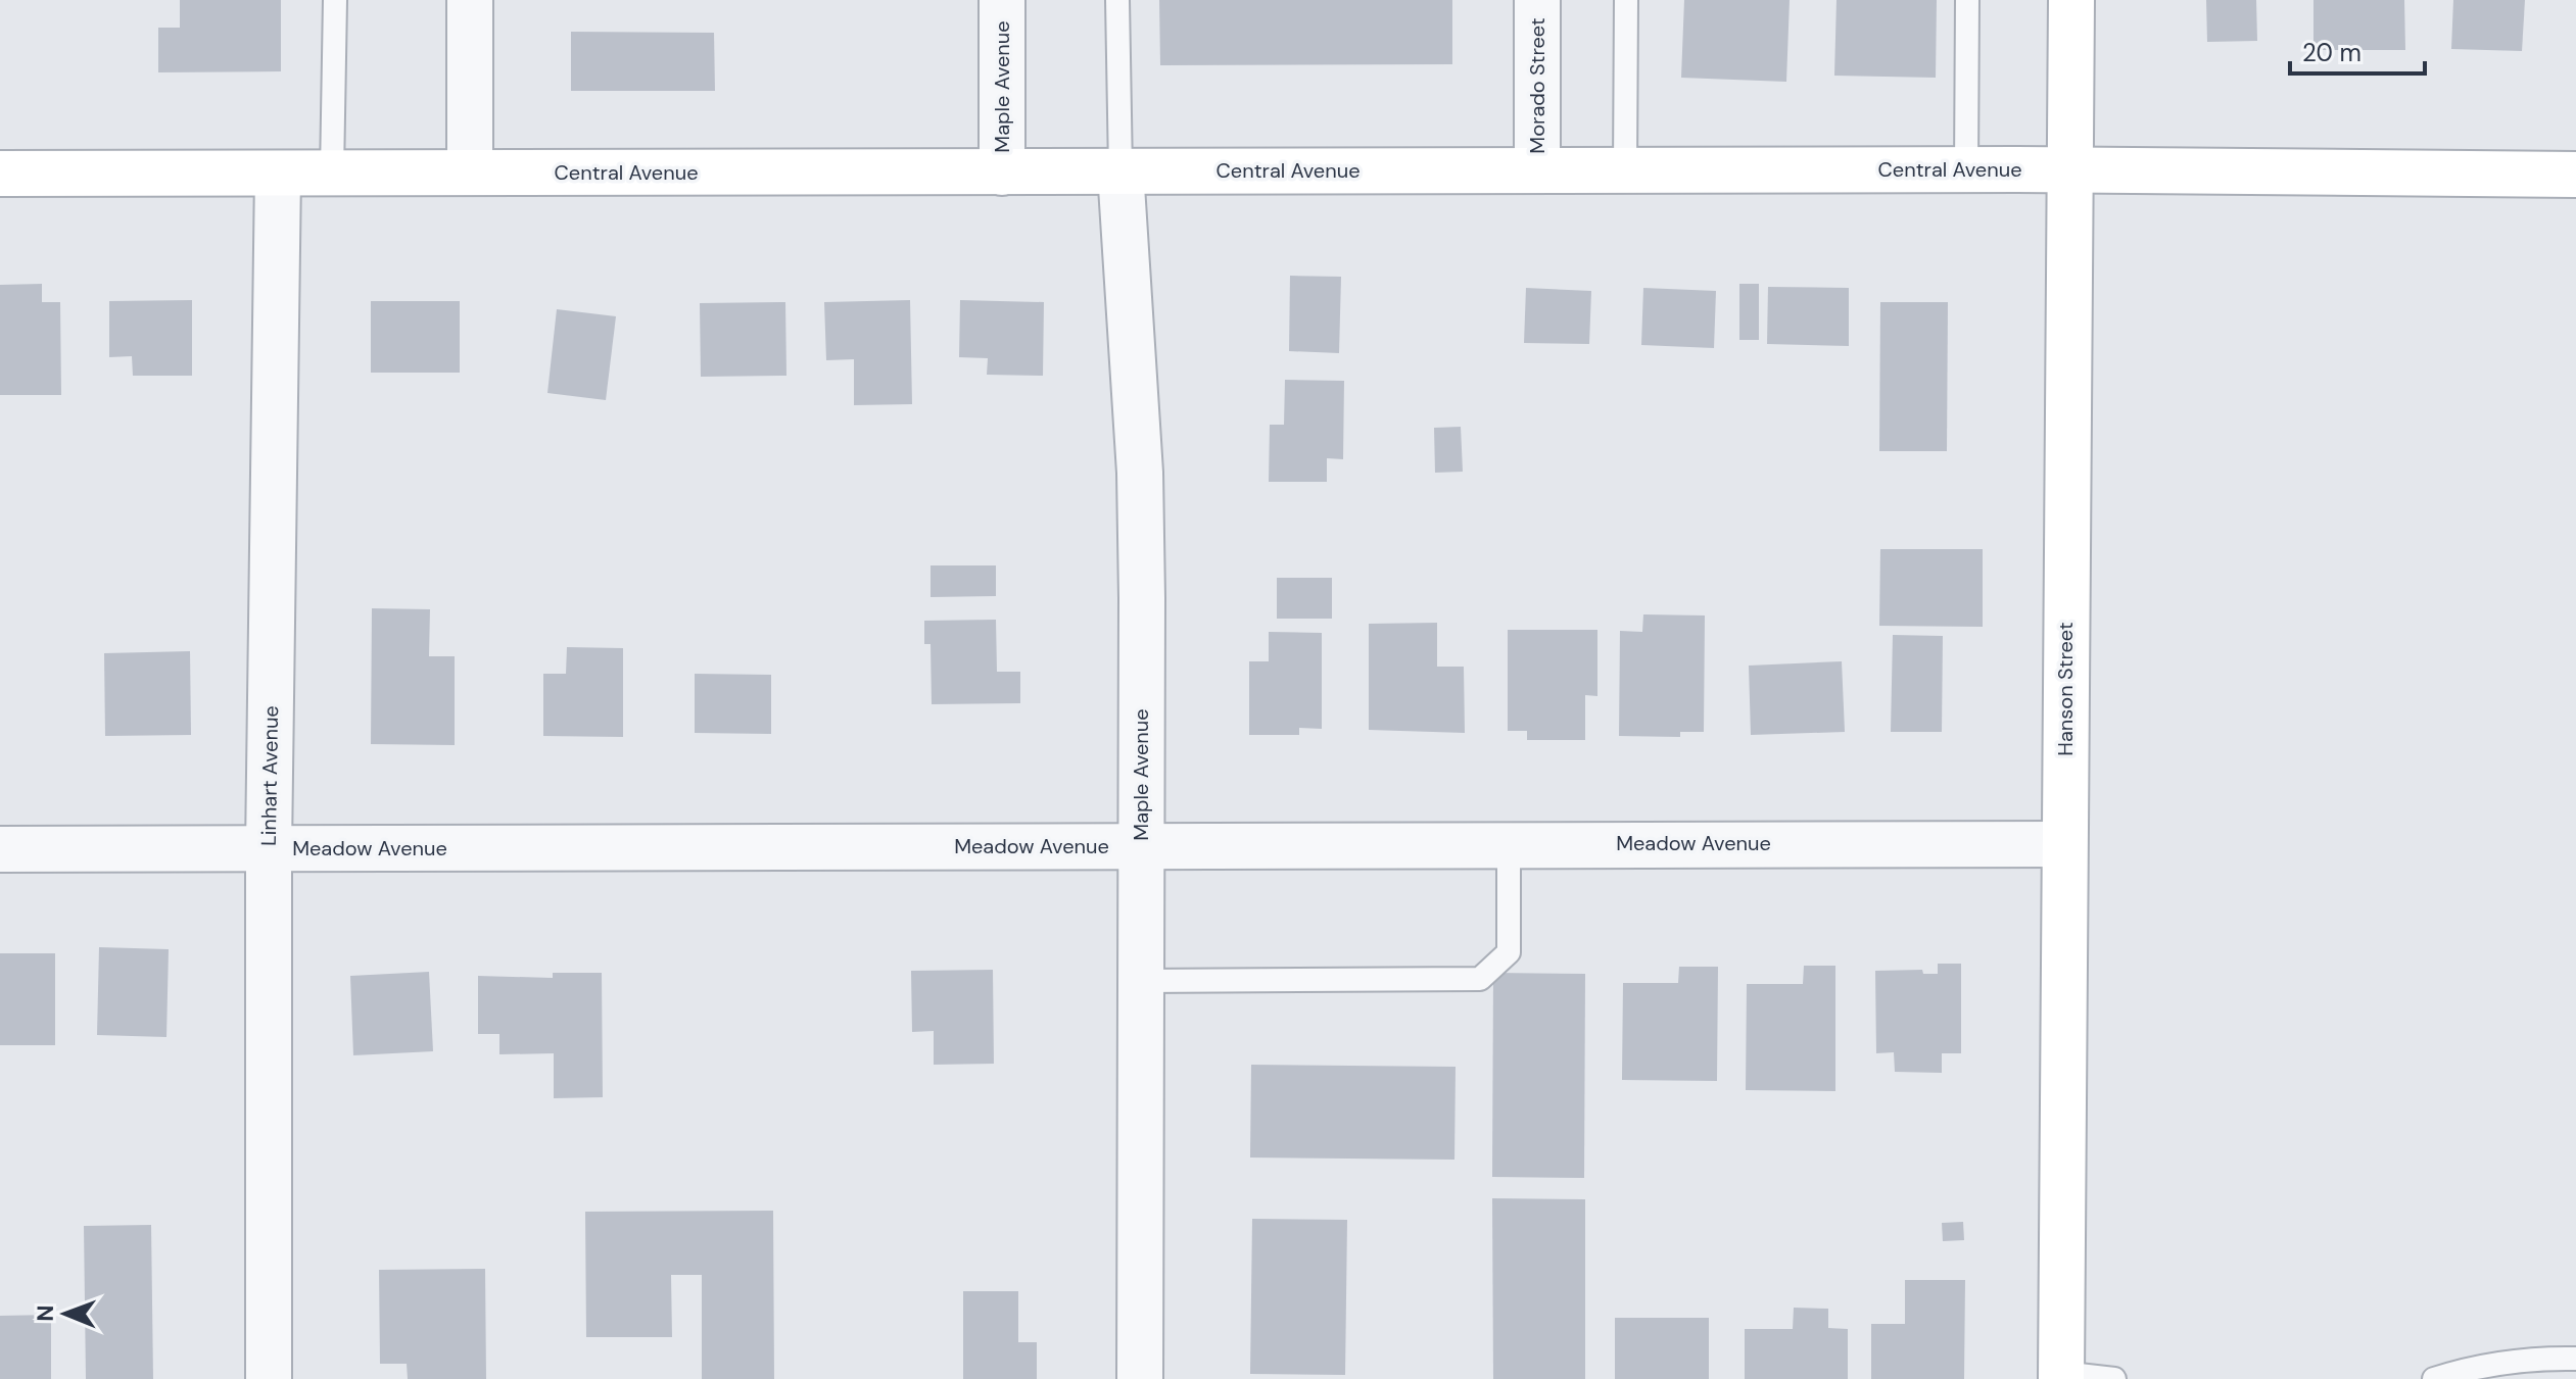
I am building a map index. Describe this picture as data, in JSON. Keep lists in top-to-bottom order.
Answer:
{
  "streets": {
    "street": [
      "Morado Street",
      "Maple Avenue",
      "Central Avenue",
      "Hanson Street",
      "Linhart Avenue",
      "Meadow Avenue"
    ]
  },
  "crossings": [
    ["Morado Street", "Central Avenue"],
    ["Maple Avenue", "Central Avenue"],
    ["Maple Avenue", "Meadow Avenue"],
    ["Central Avenue", "Hanson Street"],
    ["Central Avenue", "Linhart Avenue"],
    ["Hanson Street", "Meadow Avenue"],
    ["Linhart Avenue", "Meadow Avenue"]
  ],
  "scale_bar": "20 m",
  "north": "left"
}
